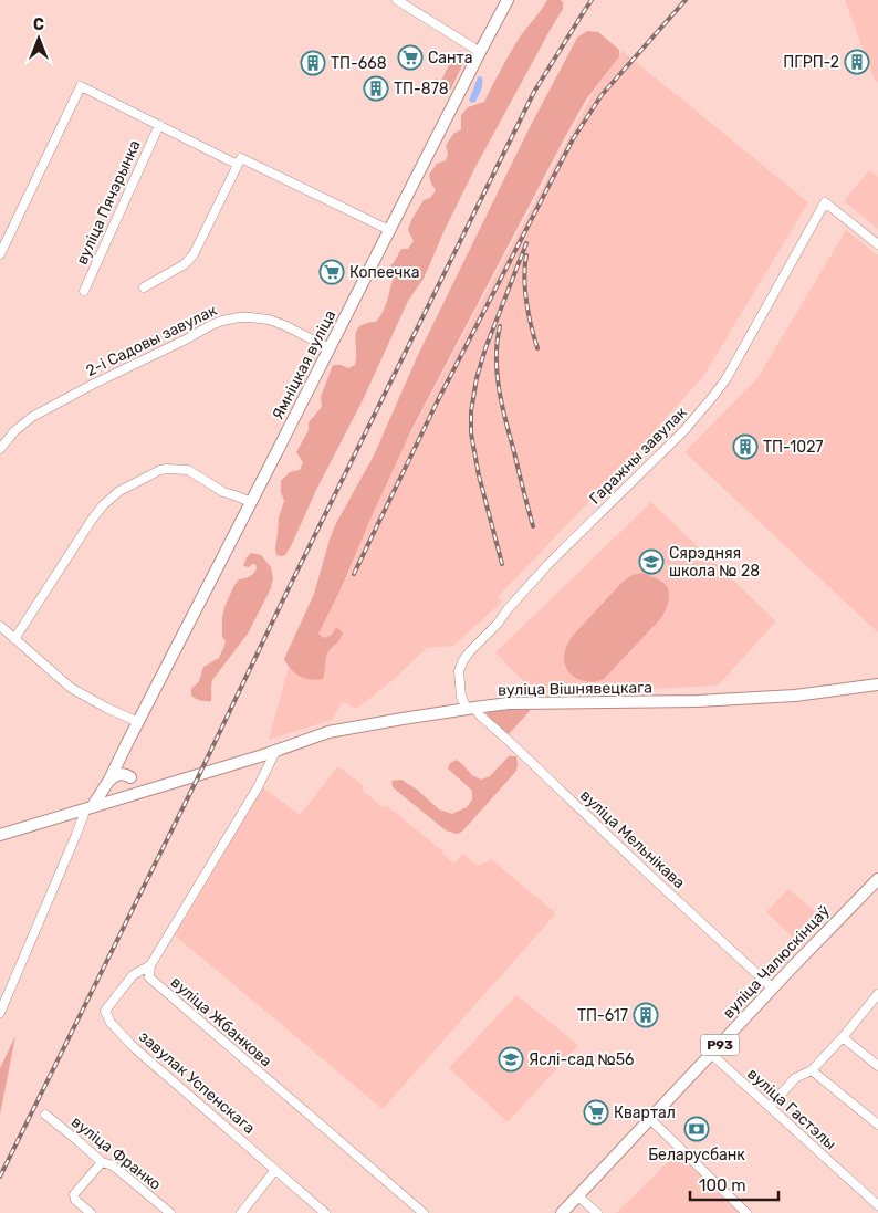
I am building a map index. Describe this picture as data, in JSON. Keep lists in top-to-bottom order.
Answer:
{
  "streets": {
    "main road": [
      "Ямніцкая вуліца",
      "вуліца Вішнявецкага",
      "вуліца Чалюскінцаў",
      "Р93"
    ],
    "street": [
      "вуліца Пячэрынка",
      "2-і Садовы завулак",
      "Гаражны завулак",
      "вуліца Мельнікава",
      "вуліца Жбанкова",
      "завулак Успенскага",
      "вуліца Гастэлы",
      "вуліца Франко"
    ]
  },
  "crossings": [
    ["2-і Садовы завулак", "Ямніцкая вуліца"],
    ["Ямніцкая вуліца", "вуліца Вішнявецкага"],
    ["Гаражны завулак", "вуліца Вішнявецкага"],
    ["Гаражны завулак", "вуліца Мельнікава"],
    ["вуліца Вішнявецкага", "вуліца Мельнікава"],
    ["вуліца Мельнікава", "вуліца Чалюскінцаў"],
    ["вуліца Чалюскінцаў", "вуліца Гастэлы"],
    ["вуліца Жбанкова", "завулак Успенскага"]
  ],
  "places": {
    "supermarket": ["Санта", "Копеечка", "Квартал"],
    "building": [
      "ПГРП-2",
      "ТП-668",
      "ТП-878",
      "ТП-1027",
      "ТП-617"
    ],
    "school or university": ["Сярэдняя школа № 28", "Яслі-сад №56"],
    "bank": ["Беларусбанк"]
  },
  "scale_bar": "100 m",
  "north": "top"
}
